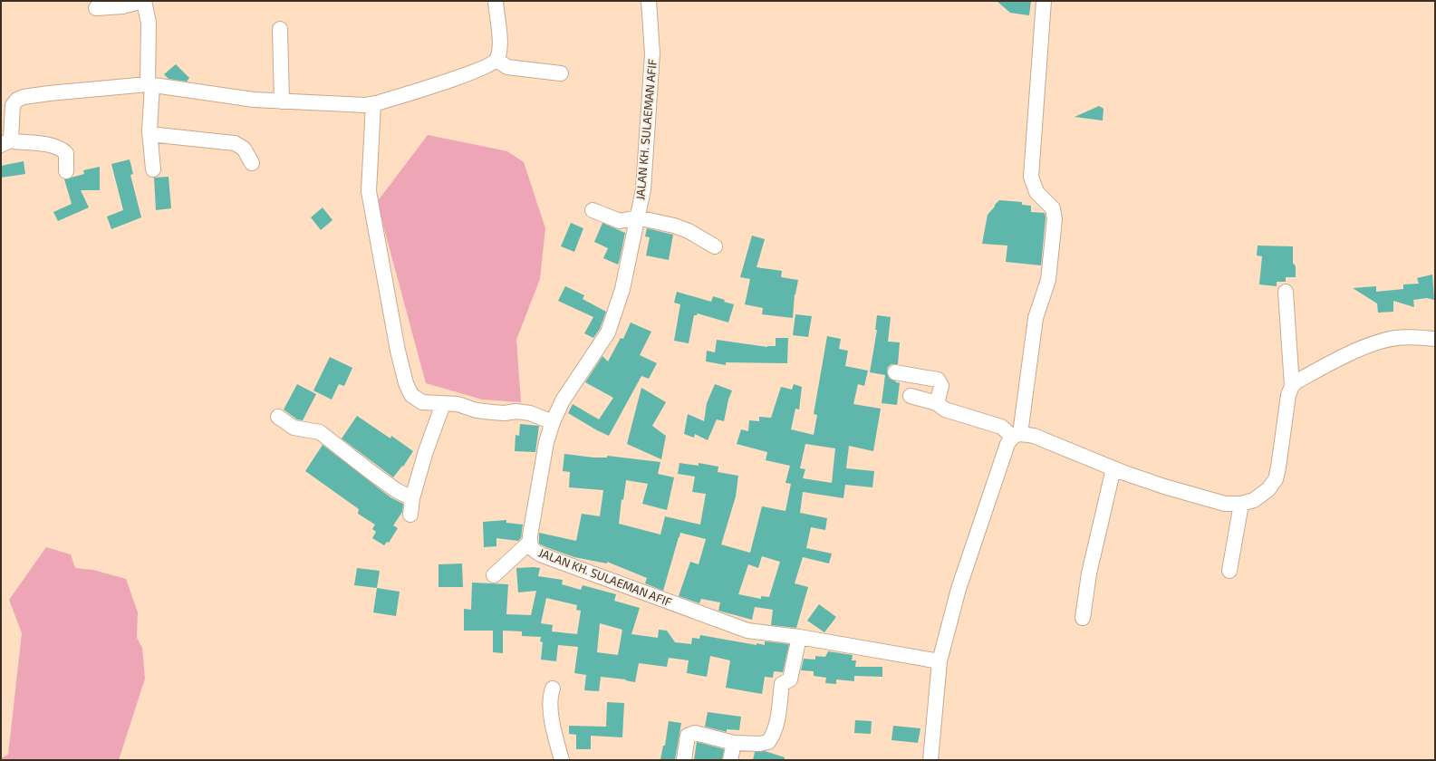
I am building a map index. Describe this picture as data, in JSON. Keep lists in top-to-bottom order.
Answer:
{
  "streets": {
    "street": ["JALAN KH. SULAEMAN AFIF"]
  }
}
